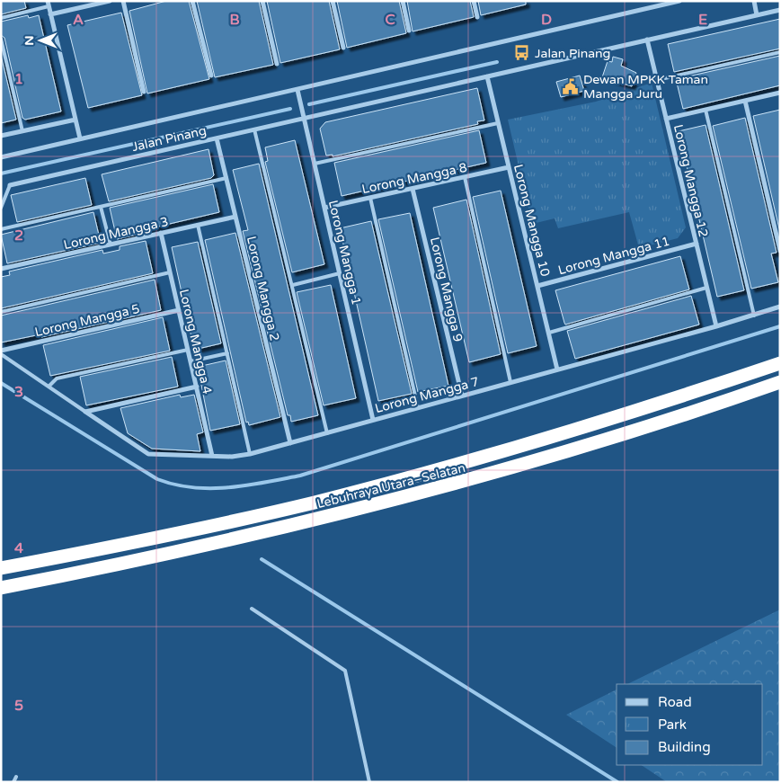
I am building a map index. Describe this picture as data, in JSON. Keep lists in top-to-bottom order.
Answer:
{
  "streets": {
    "highway": ["Lebuhraya Utara–Selatan"],
    "street": [
      "Jalan Pinang",
      "Lorong Mangga 8",
      "Lorong Mangga 12",
      "Lorong Mangga 10",
      "Lorong Mangga 3",
      "Lorong Mangga 1",
      "Lorong Mangga 11",
      "Lorong Mangga 2",
      "Lorong Mangga 9",
      "Lorong Mangga 5",
      "Lorong Mangga 4",
      "Lorong Mangga 7"
    ]
  },
  "crossings": [
    ["Jalan Pinang", "Lorong Mangga 12"],
    ["Jalan Pinang", "Lorong Mangga 10"],
    ["Jalan Pinang", "Lorong Mangga 1"],
    ["Jalan Pinang", "Lorong Mangga 2"],
    ["Lorong Mangga 8", "Lorong Mangga 10"],
    ["Lorong Mangga 8", "Lorong Mangga 1"],
    ["Lorong Mangga 8", "Lorong Mangga 9"],
    ["Lorong Mangga 12", "Lorong Mangga 11"],
    ["Lorong Mangga 12", "Lorong Mangga 7"],
    ["Lorong Mangga 10", "Lorong Mangga 11"],
    ["Lorong Mangga 10", "Lorong Mangga 7"],
    ["Lorong Mangga 3", "Lorong Mangga 2"],
    ["Lorong Mangga 3", "Lorong Mangga 4"],
    ["Lorong Mangga 1", "Lorong Mangga 7"],
    ["Lorong Mangga 2", "Lorong Mangga 7"],
    ["Lorong Mangga 9", "Lorong Mangga 7"],
    ["Lorong Mangga 5", "Lorong Mangga 4"],
    ["Lorong Mangga 4", "Lorong Mangga 7"]
  ],
  "places": {
    "bus stop": ["Jalan Pinang"],
    "public building": ["Dewan MPKK Taman Mangga Juru"]
  },
  "legend": ["Road", "Park", "Building"],
  "north": "left",
  "grid": {
    "columns": [
      "A",
      "B",
      "C",
      "D",
      "E"
    ],
    "rows": [
      "1",
      "2",
      "3",
      "4",
      "5"
    ]
  }
}
